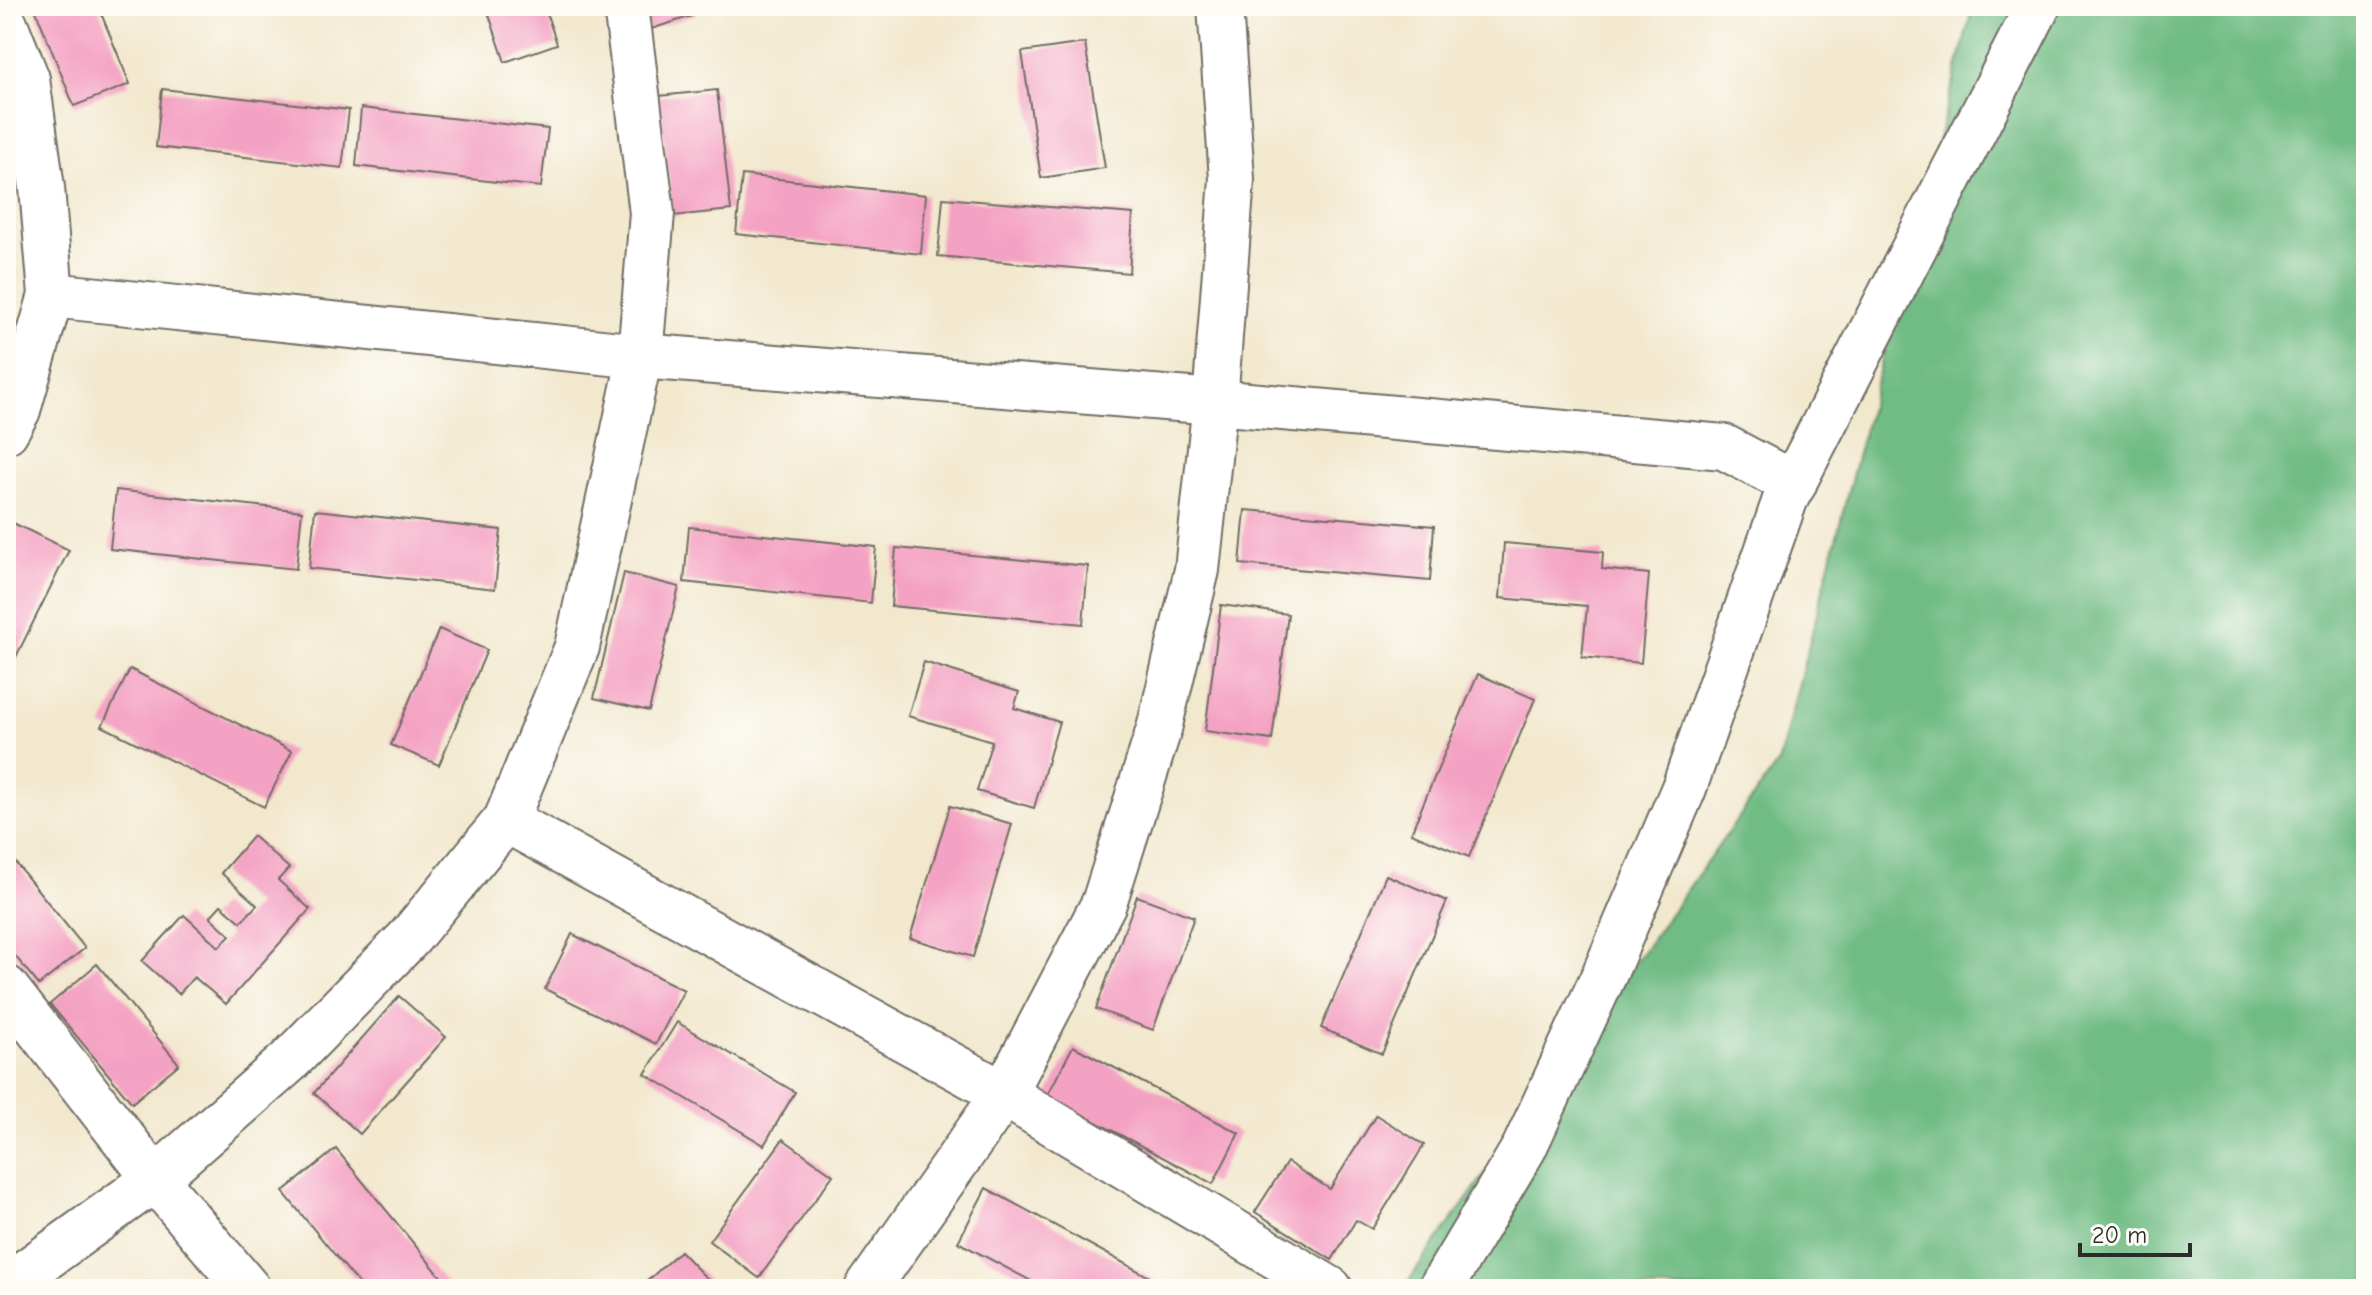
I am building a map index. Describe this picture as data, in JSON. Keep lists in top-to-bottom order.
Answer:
{
  "scale_bar": "20 m"
}
